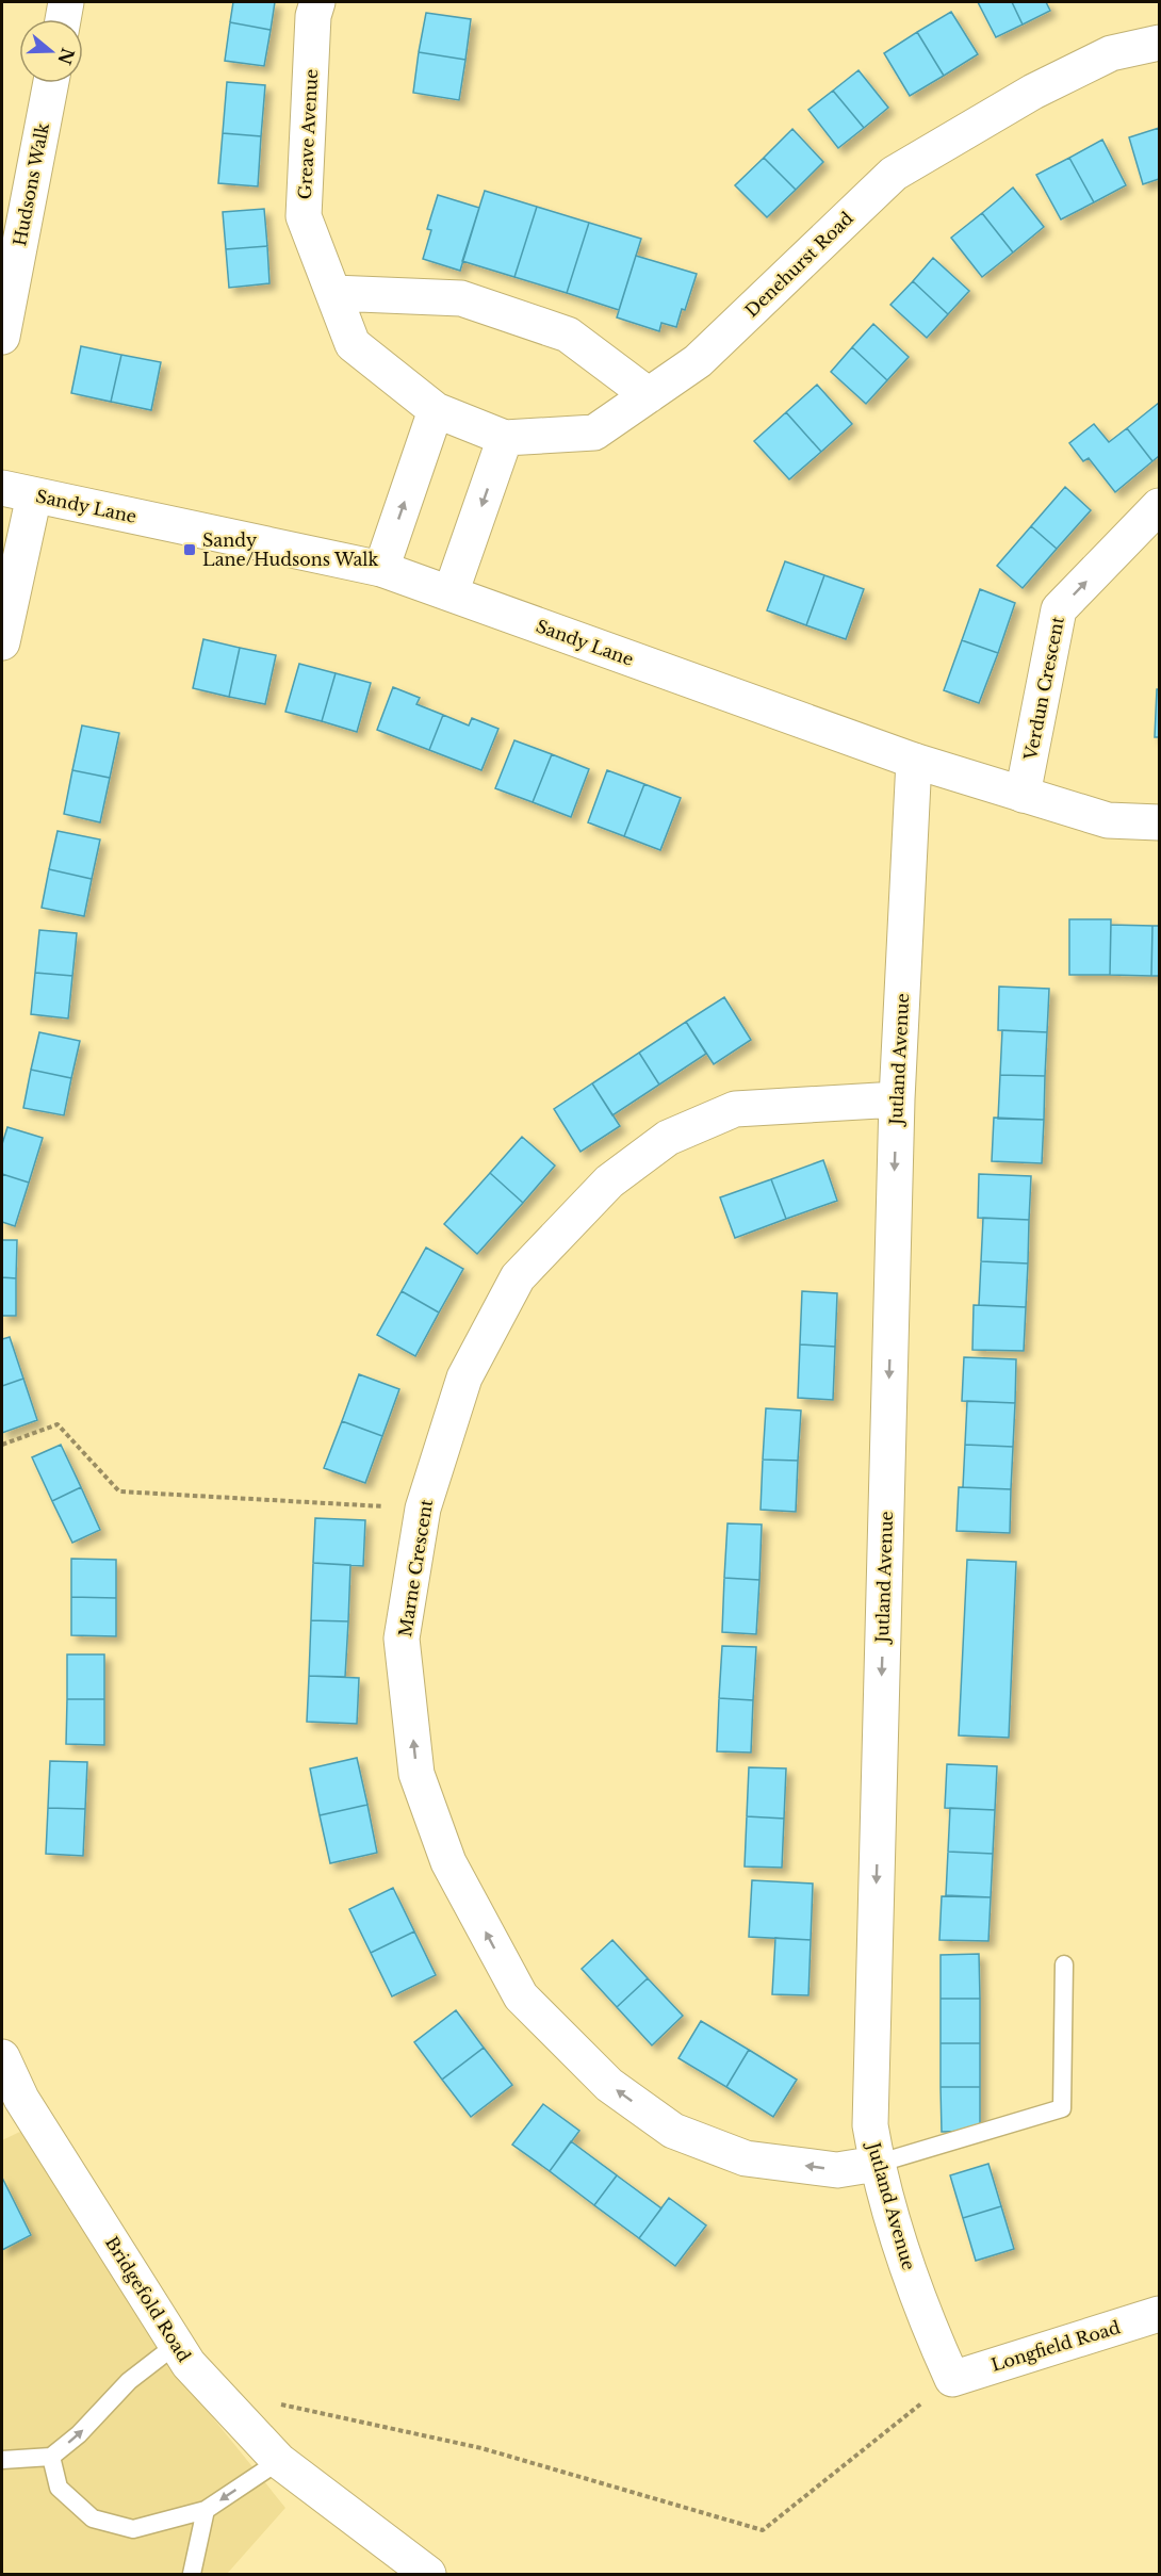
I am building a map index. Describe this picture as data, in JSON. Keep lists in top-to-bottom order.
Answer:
{
  "streets": {
    "street": [
      "Greave Avenue",
      "Hudsons Walk",
      "Denehurst Road",
      "Sandy Lane",
      "Verdun Crescent",
      "Jutland Avenue",
      "Marne Crescent",
      "Bridgefold Road",
      "Longfield Road"
    ]
  },
  "crossings": [
    ["Greave Avenue", "Denehurst Road"],
    ["Sandy Lane", "Verdun Crescent"],
    ["Sandy Lane", "Jutland Avenue"],
    ["Jutland Avenue", "Marne Crescent"],
    ["Jutland Avenue", "Longfield Road"]
  ],
  "one_way": ["Verdun Crescent", "Jutland Avenue", "Marne Crescent"],
  "places": {
    "transit": ["Sandy Lane/Hudsons Walk"]
  },
  "north": "right"
}
